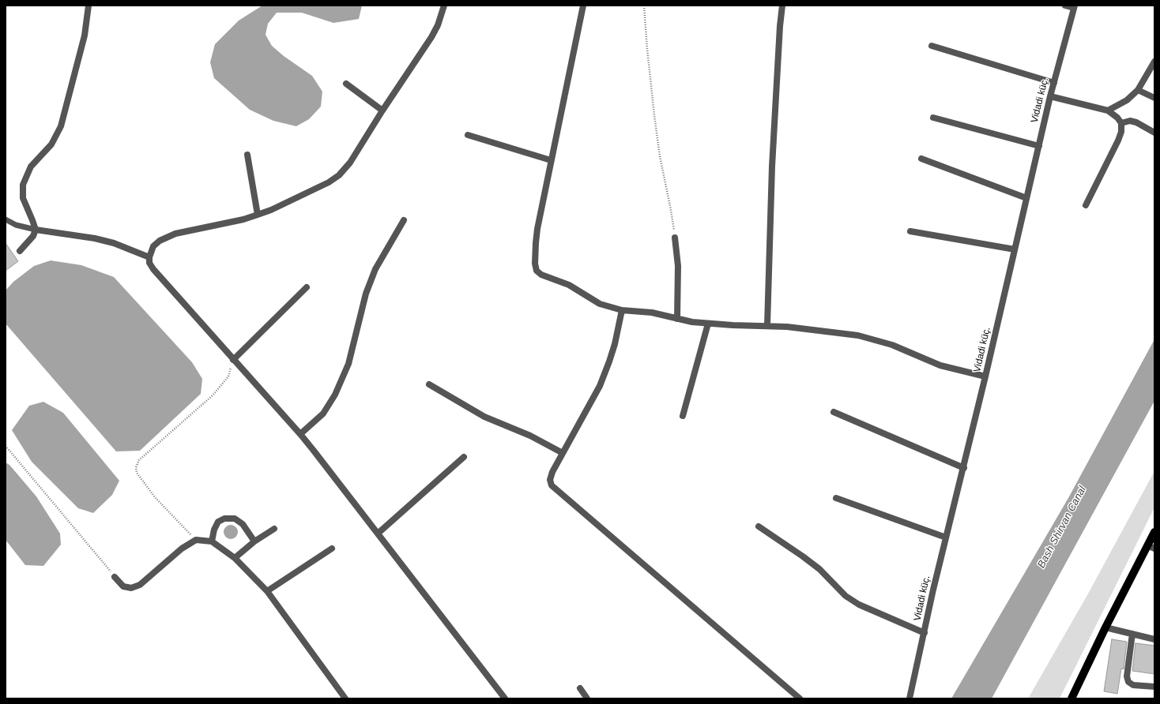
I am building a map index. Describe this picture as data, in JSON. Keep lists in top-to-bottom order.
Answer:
{
  "streets": {
    "street": ["Vidadi küç."]
  },
  "water": ["Bash Shirvan Canal"]
}
